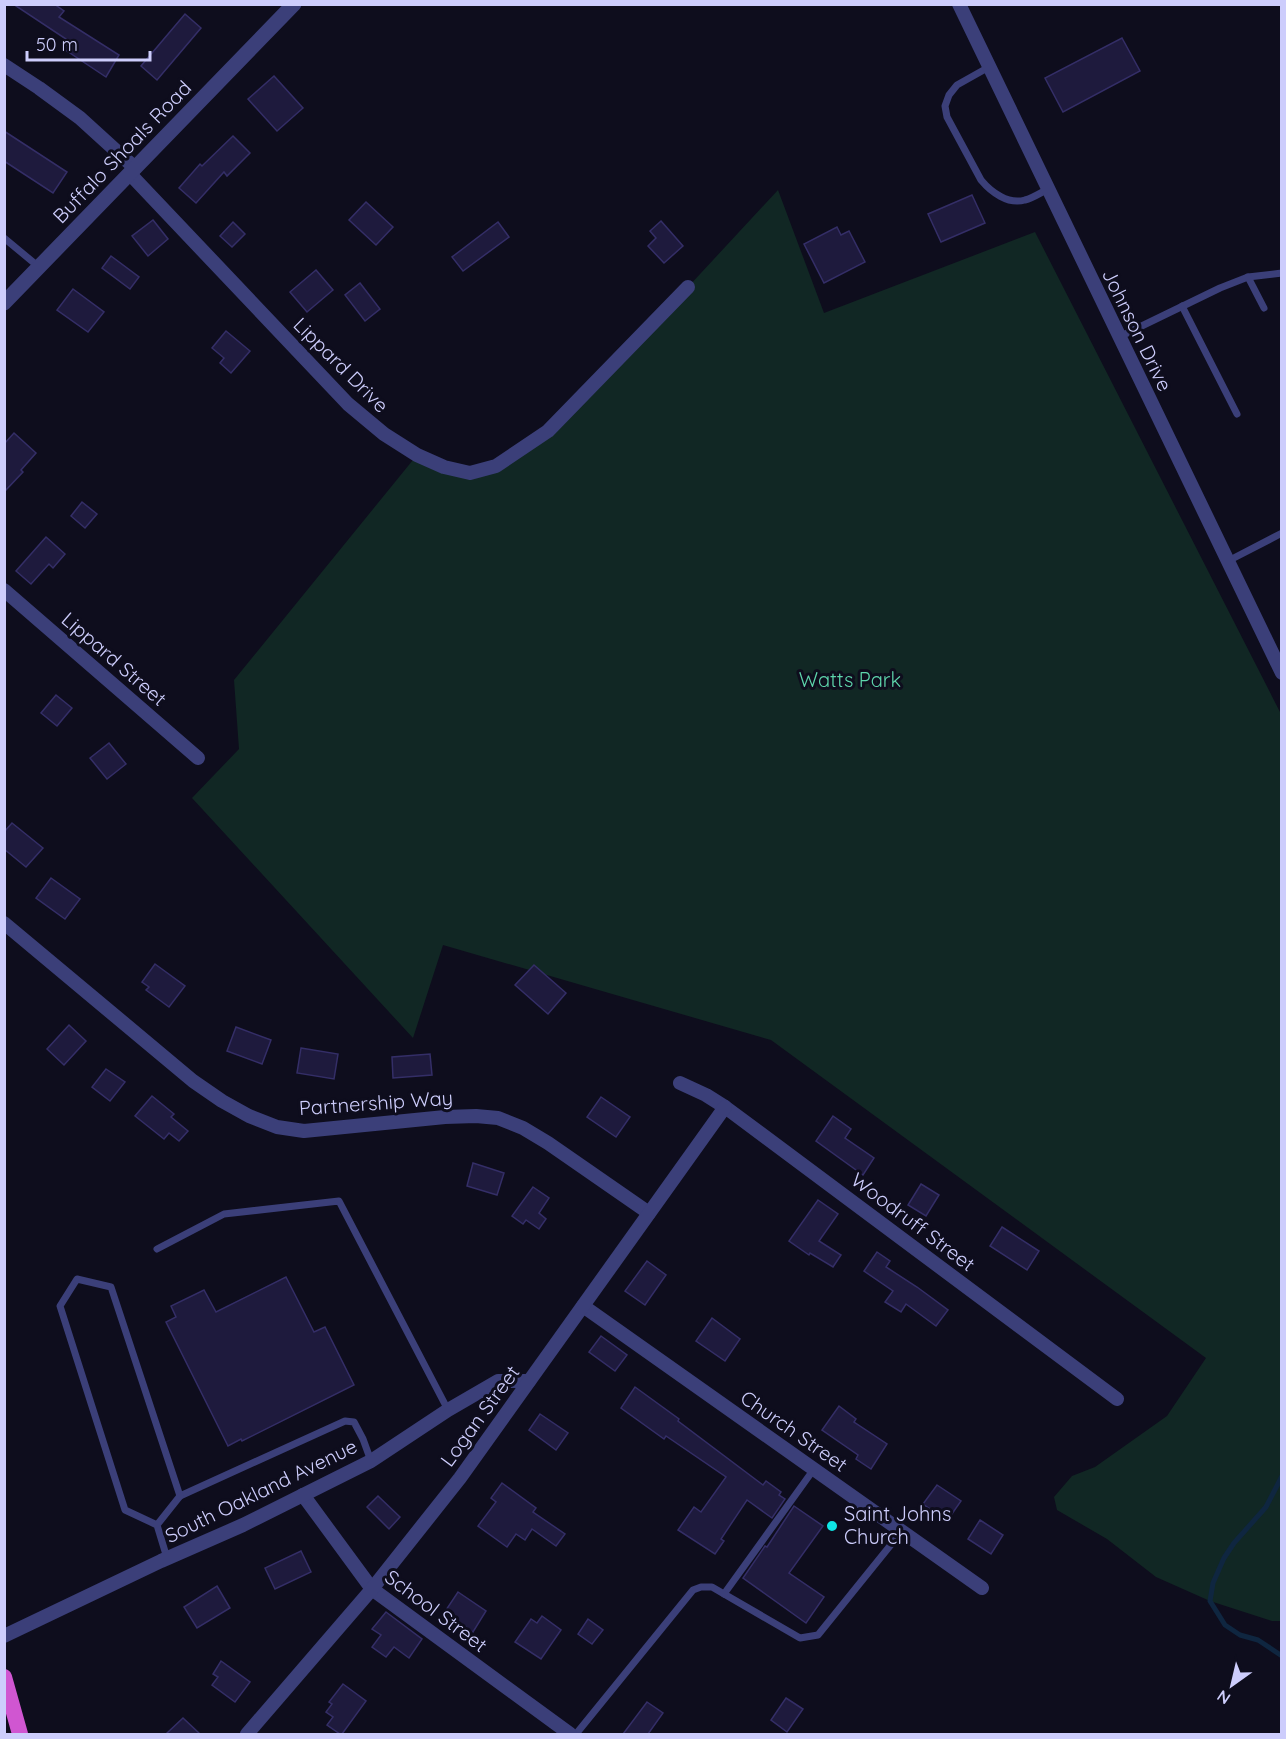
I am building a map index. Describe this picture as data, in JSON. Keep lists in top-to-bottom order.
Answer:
{
  "streets": {
    "street": [
      "Buffalo Shoals Road",
      "Johnson Drive",
      "Lippard Drive",
      "Lippard Street",
      "Partnership Way",
      "Woodruff Street",
      "Logan Street",
      "Church Street",
      "South Oakland Avenue",
      "School Street"
    ]
  },
  "crossings": [
    ["Buffalo Shoals Road", "Lippard Drive"],
    ["Partnership Way", "Logan Street"],
    ["Woodruff Street", "Logan Street"],
    ["Logan Street", "Church Street"],
    ["Logan Street", "South Oakland Avenue"],
    ["Logan Street", "School Street"],
    ["South Oakland Avenue", "School Street"]
  ],
  "parks": ["Watts Park"],
  "places": ["Saint Johns Church"],
  "scale_bar": "50 m",
  "north": "bottom left"
}
